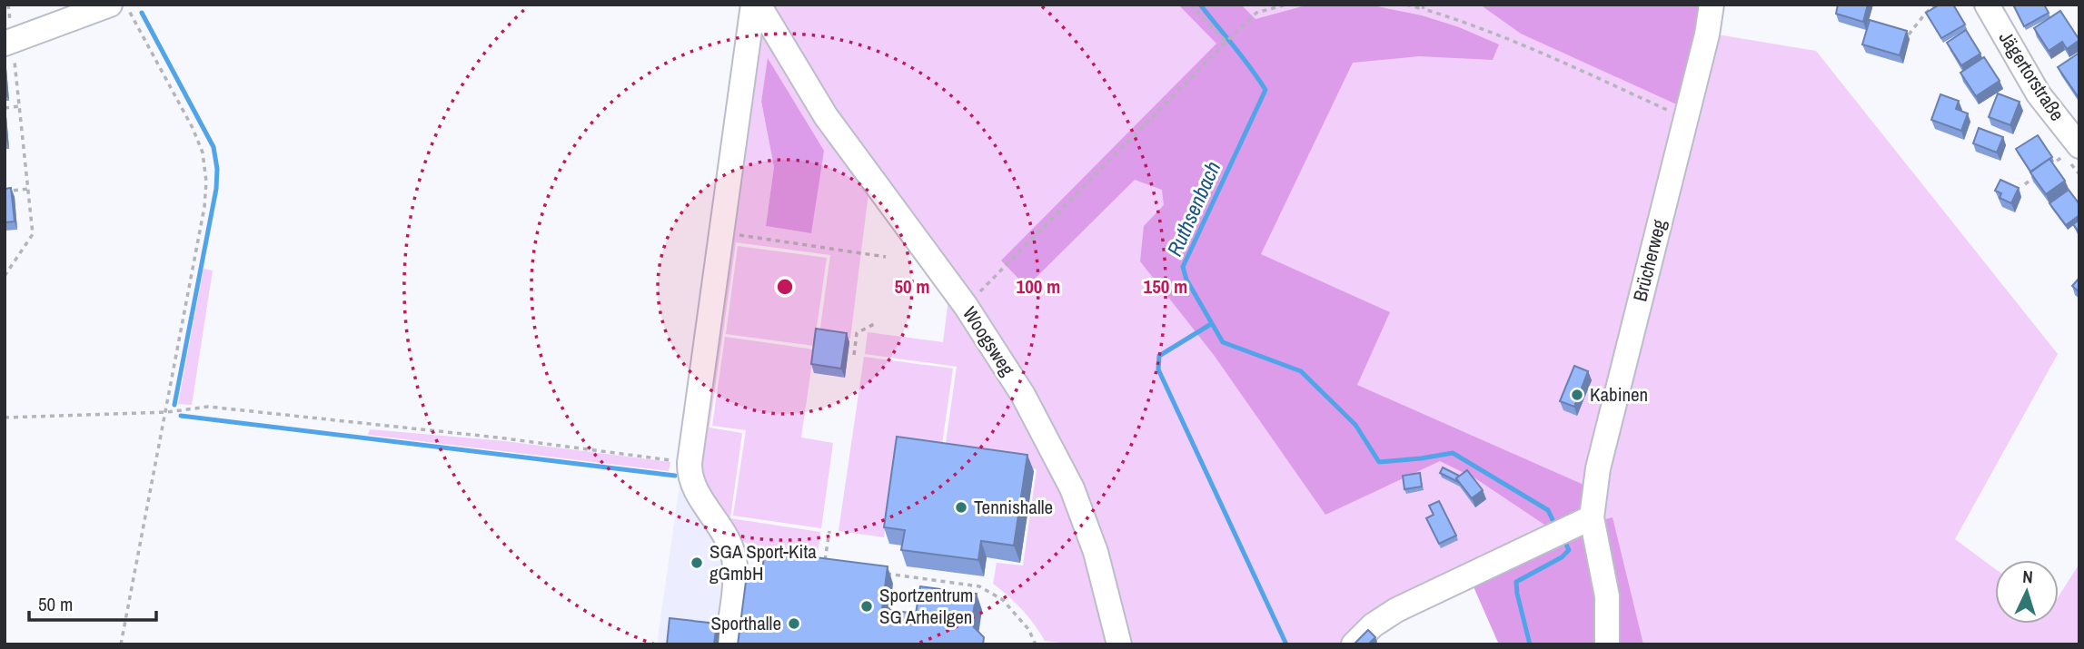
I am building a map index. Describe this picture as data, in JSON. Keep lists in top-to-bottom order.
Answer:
{
  "streets": {
    "street": ["Jägertorstraße", "Brücherweg", "Woogsweg"]
  },
  "water": ["Ruthsenbach"],
  "places": [
    "Kabinen",
    "Tennishalle",
    "SGA Sport-Kita gGmbH",
    "Sportzentrum SG Arheilgen",
    "Sporthalle"
  ],
  "scale_bar": "50 m",
  "north": "top",
  "rings": ["50 m", "100 m", "150 m"]
}
